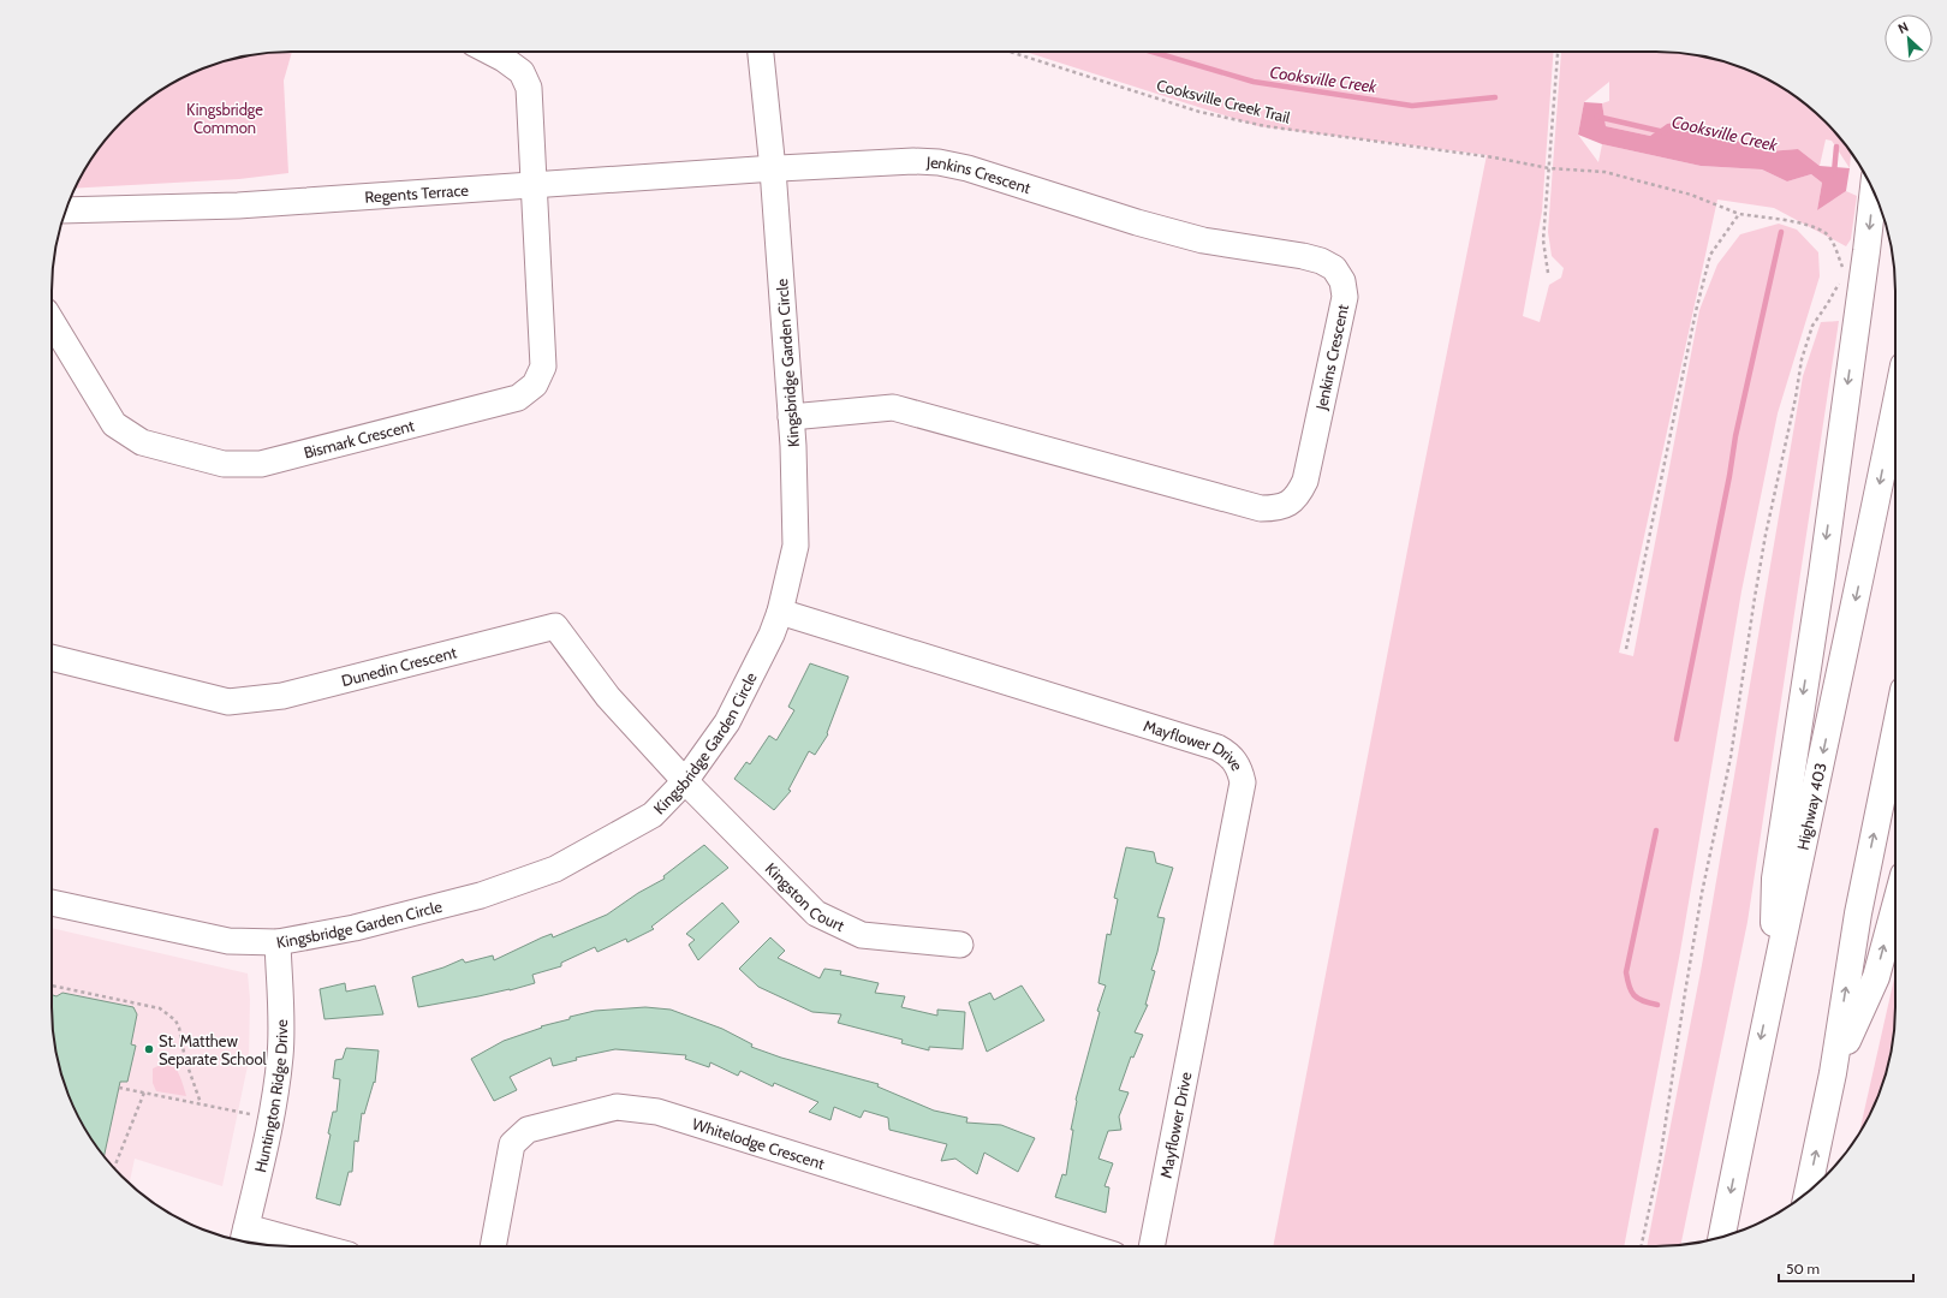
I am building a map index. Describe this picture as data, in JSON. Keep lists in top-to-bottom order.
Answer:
{
  "streets": {
    "highway": ["Highway 403"],
    "street": [
      "Jenkins Crescent",
      "Regents Terrace",
      "Kingsbridge Garden Circle",
      "Bismark Crescent",
      "Dunedin Crescent",
      "Mayflower Drive",
      "Kingston Court",
      "Huntington Ridge Drive",
      "Whitelodge Crescent"
    ],
    "path": ["Cooksville Creek Trail"]
  },
  "crossings": [
    ["Jenkins Crescent", "Regents Terrace"],
    ["Jenkins Crescent", "Kingsbridge Garden Circle"],
    ["Regents Terrace", "Kingsbridge Garden Circle"],
    ["Regents Terrace", "Bismark Crescent"],
    ["Kingsbridge Garden Circle", "Dunedin Crescent"],
    ["Kingsbridge Garden Circle", "Mayflower Drive"],
    ["Kingsbridge Garden Circle", "Kingston Court"],
    ["Kingsbridge Garden Circle", "Huntington Ridge Drive"],
    ["Dunedin Crescent", "Kingston Court"]
  ],
  "water": ["Cooksville Creek"],
  "parks": ["Kingsbridge Common"],
  "places": ["St. Matthew Separate School"],
  "scale_bar": "50 m",
  "north": "top left"
}
